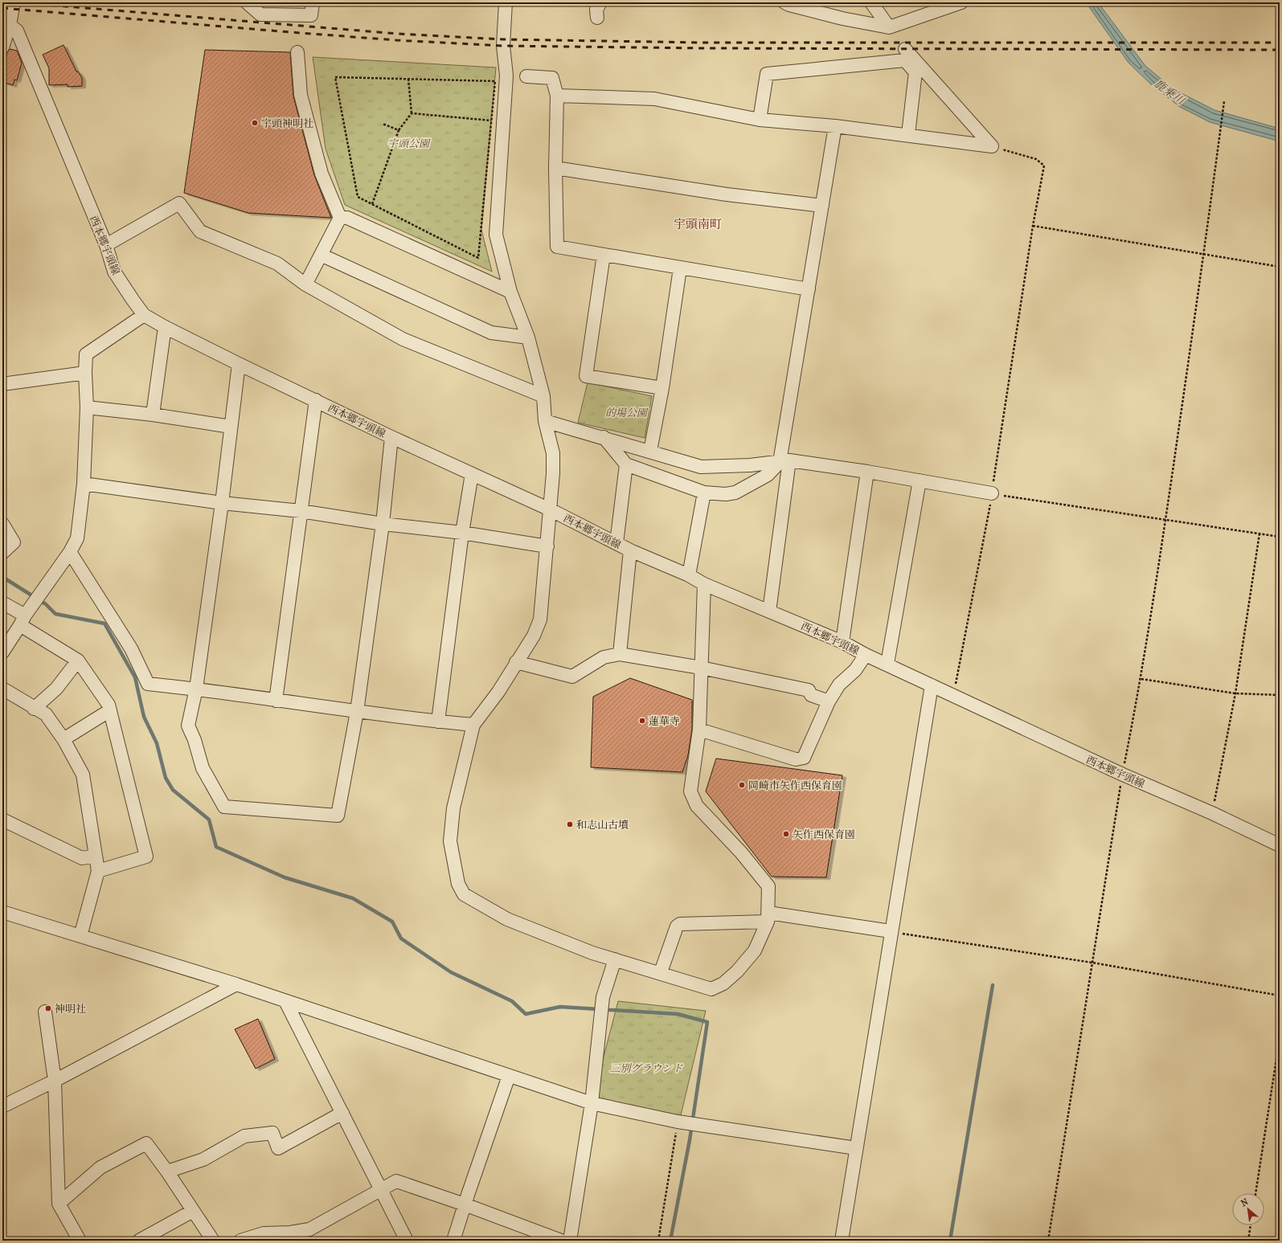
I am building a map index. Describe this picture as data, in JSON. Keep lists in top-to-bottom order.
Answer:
{
  "streets": {
    "street": ["西本郷宇頭線"]
  },
  "districts": ["宇頭南町"],
  "water": ["鹿乗川"],
  "parks": ["宇頭公園", "的場公園", "三別グラウンド"],
  "places": [
    "宇頭神明社",
    "蓮華寺",
    "岡崎市矢作西保育園",
    "和志山古墳",
    "矢作西保育園",
    "神明社"
  ],
  "north": "top left"
}
